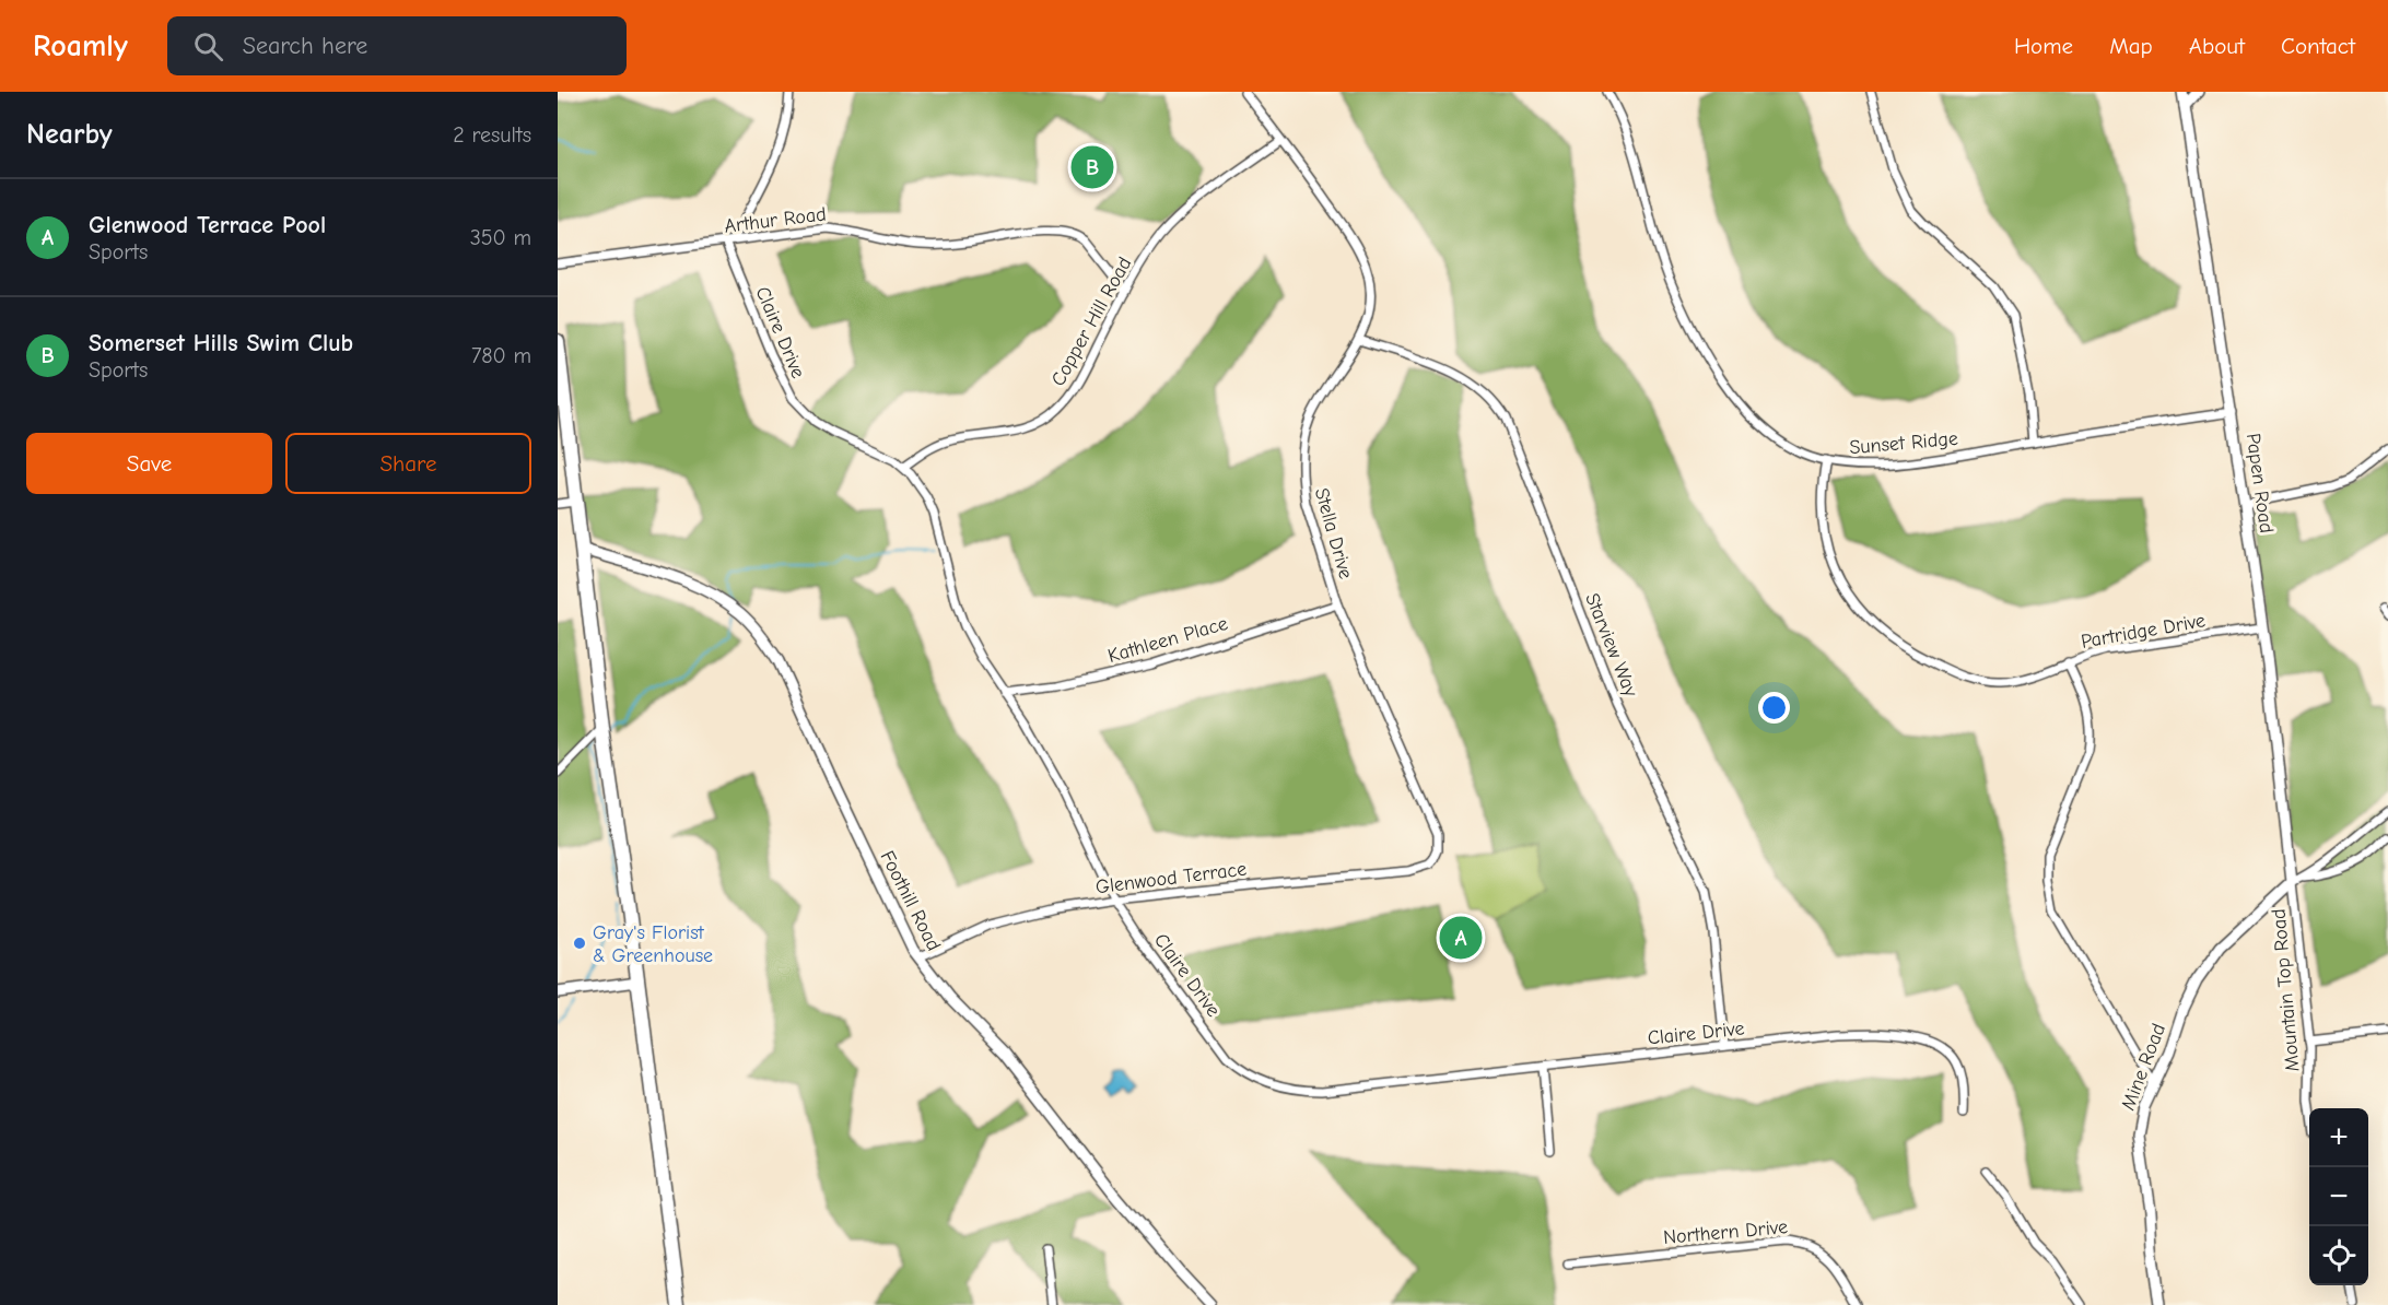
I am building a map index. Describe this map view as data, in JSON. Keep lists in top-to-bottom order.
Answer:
{
  "streets": {
    "street": [
      "Arthur Road",
      "Copper Hill Road",
      "Claire Drive",
      "Sunset Ridge",
      "Papen Road",
      "Stella Drive",
      "Partridge Drive",
      "Kathleen Place",
      "Starview Way",
      "Glenwood Terrace",
      "Foothill Road",
      "Mountain Top Road",
      "Mine Road",
      "Northern Drive"
    ]
  },
  "crossings": [
    ["Arthur Road", "Copper Hill Road"],
    ["Arthur Road", "Claire Drive"],
    ["Copper Hill Road", "Claire Drive"],
    ["Copper Hill Road", "Stella Drive"],
    ["Claire Drive", "Kathleen Place"],
    ["Claire Drive", "Starview Way"],
    ["Claire Drive", "Glenwood Terrace"],
    ["Sunset Ridge", "Papen Road"],
    ["Sunset Ridge", "Partridge Drive"],
    ["Papen Road", "Partridge Drive"],
    ["Papen Road", "Mountain Top Road"],
    ["Papen Road", "Mine Road"],
    ["Stella Drive", "Kathleen Place"],
    ["Stella Drive", "Starview Way"],
    ["Stella Drive", "Glenwood Terrace"],
    ["Glenwood Terrace", "Foothill Road"],
    ["Mountain Top Road", "Mine Road"]
  ],
  "places": ["Gray's Florist & Greenhouse"],
  "page": {
    "header": "Roamly",
    "search": "Search here",
    "nav": [
      "Home",
      "Map",
      "About",
      "Contact"
    ],
    "heading": ["Nearby", "2 results"],
    "pins": ["B", "A"],
    "list": [
      {
        "mark": "A",
        "name": "Glenwood Terrace Pool",
        "note": "Sports",
        "value": "350 m"
      },
      {
        "mark": "B",
        "name": "Somerset Hills Swim Club",
        "note": "Sports",
        "value": "780 m"
      }
    ],
    "buttons": ["Save", "Share"],
    "map_buttons": ["+", "−"]
  }
}
